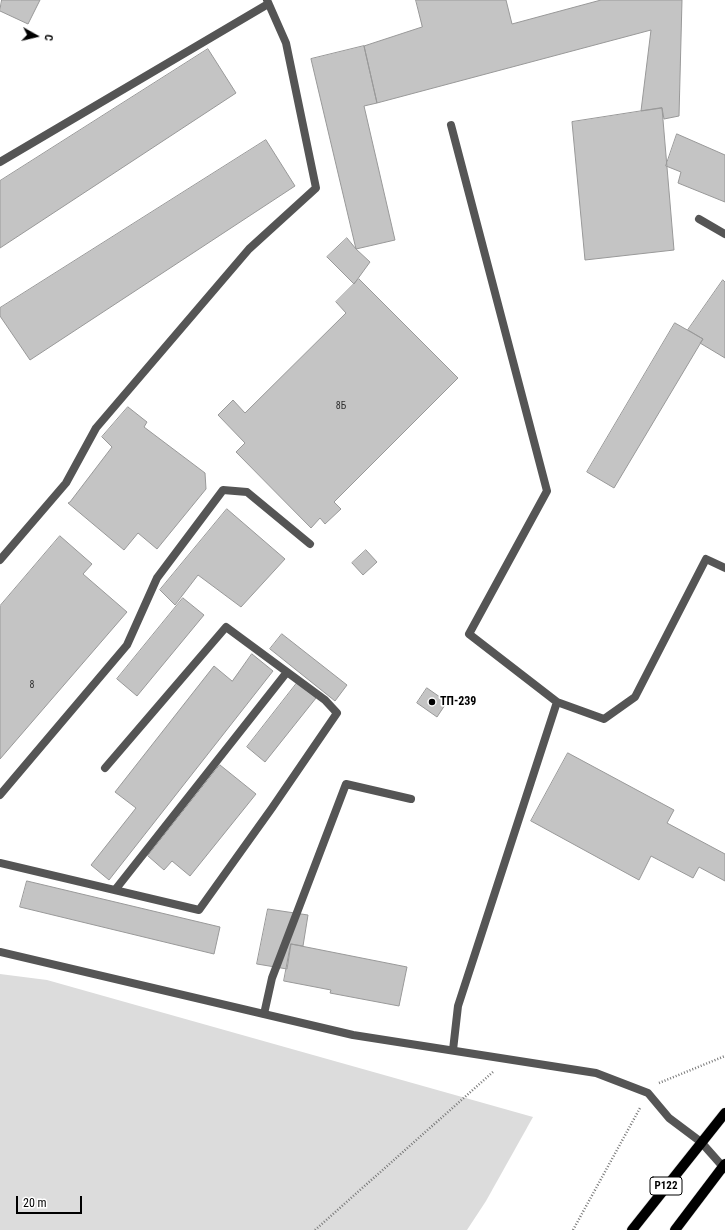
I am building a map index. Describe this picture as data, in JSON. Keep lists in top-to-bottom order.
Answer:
{
  "streets": {
    "main road": ["Р122"]
  },
  "places": ["ТП-239"],
  "house_numbers": ["8Б", "8"],
  "scale_bar": "20 m",
  "north": "right"
}
